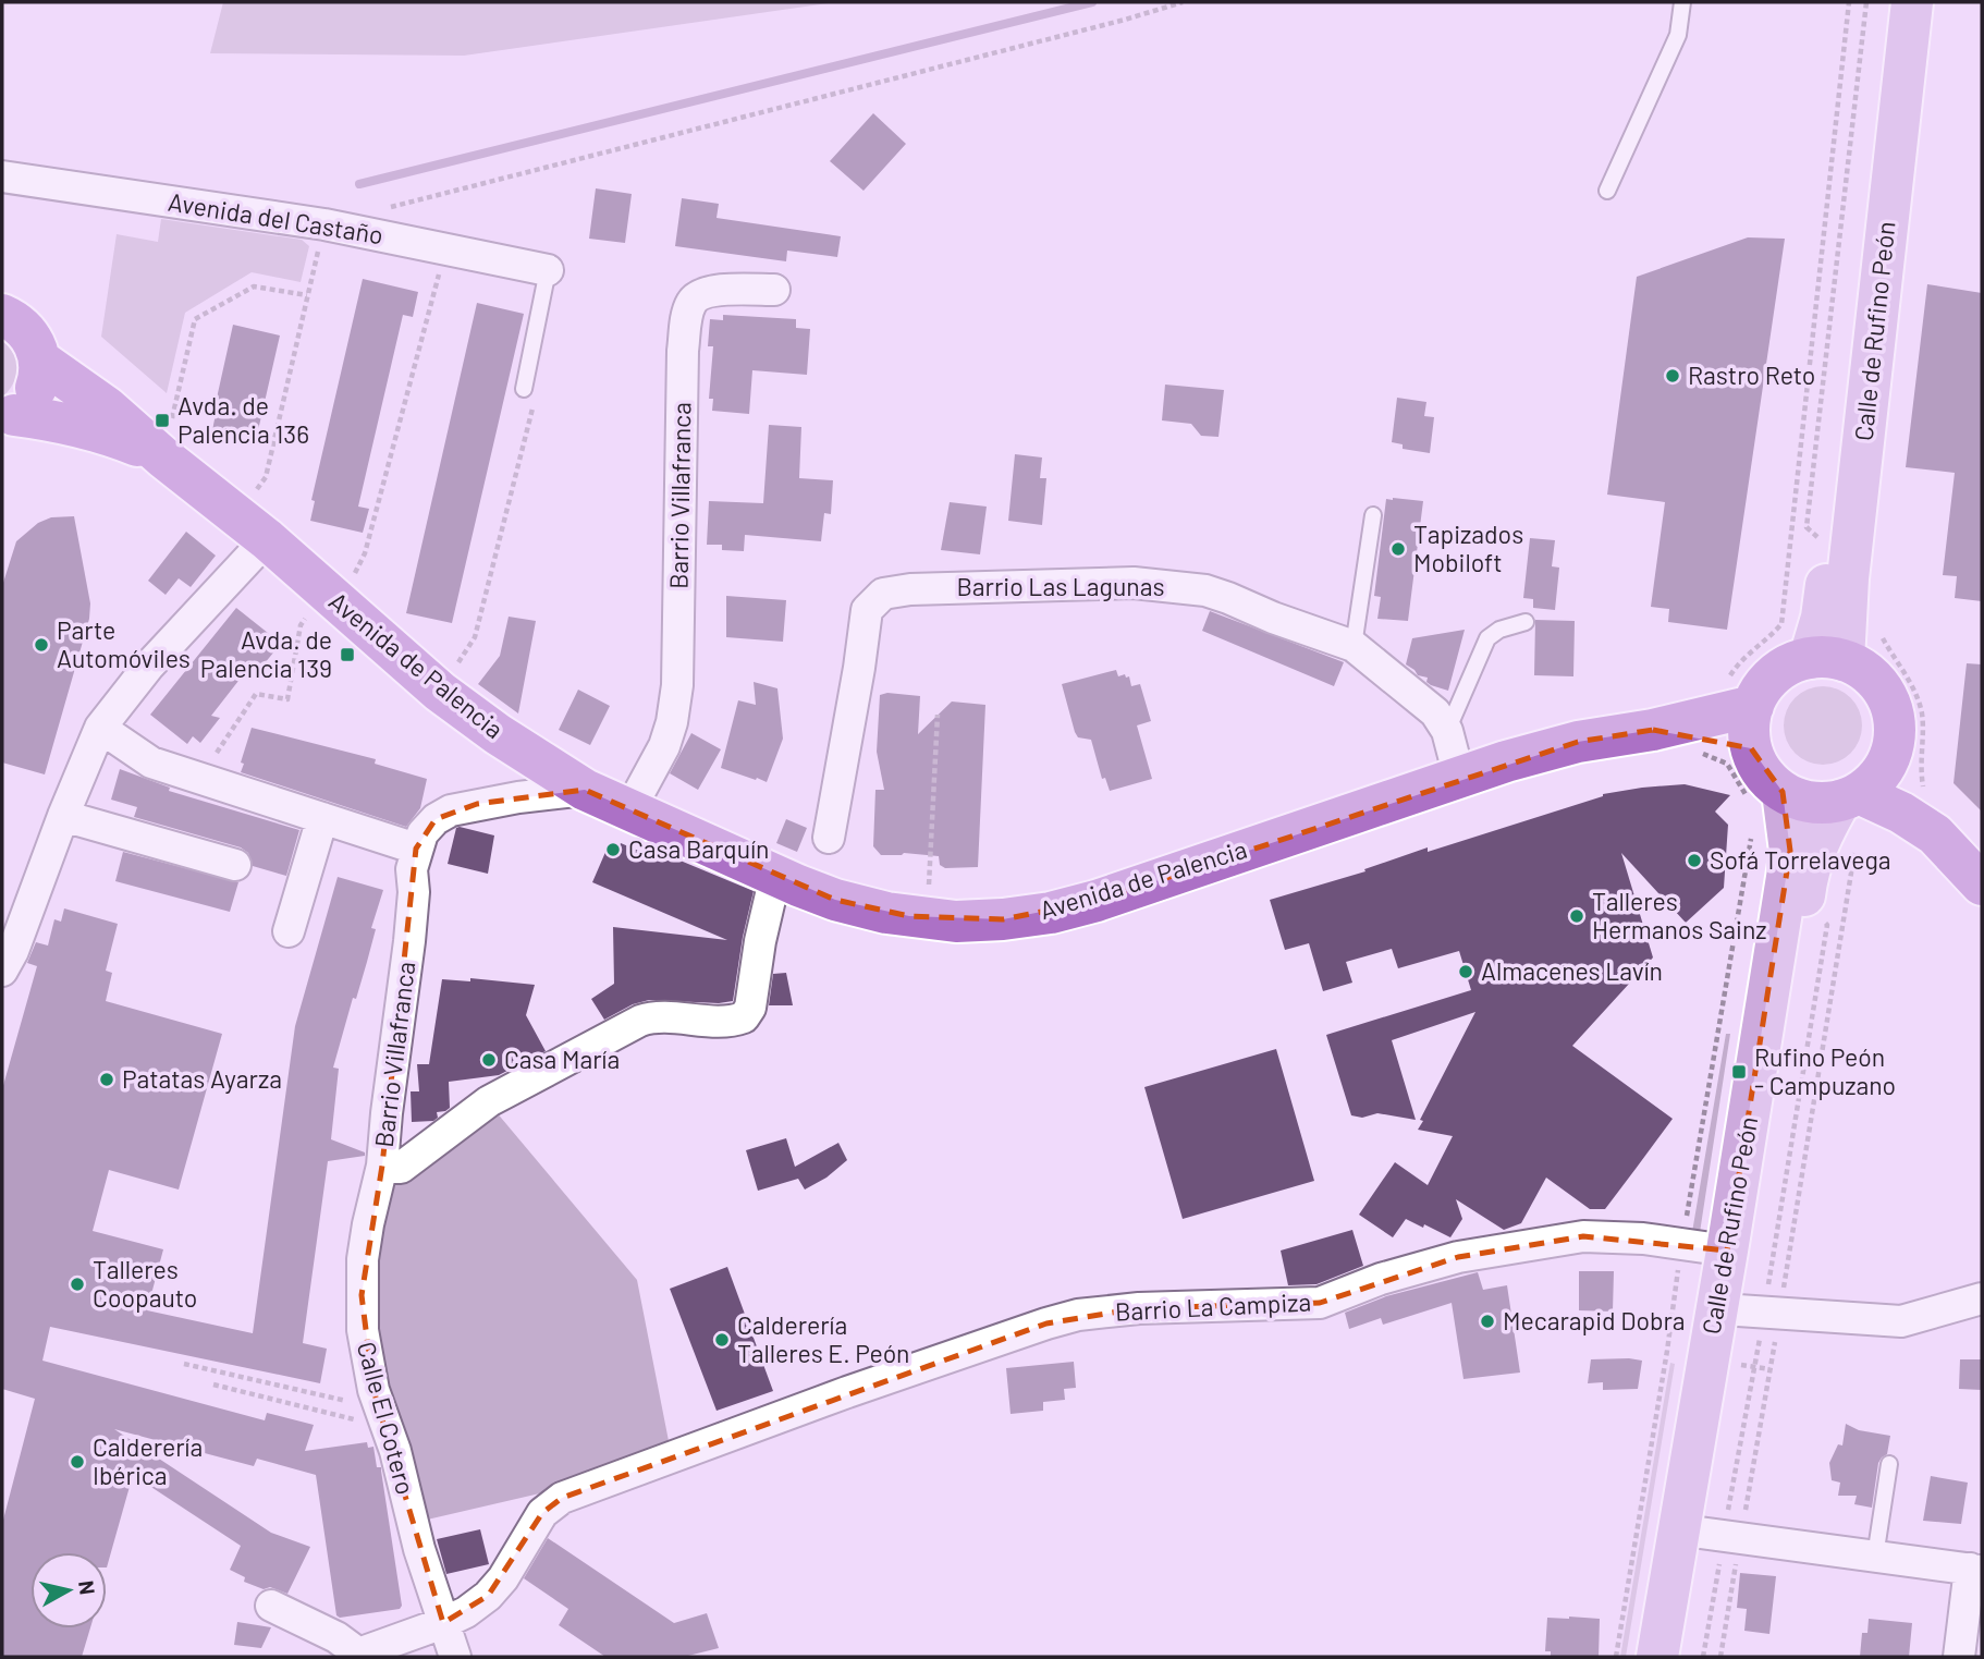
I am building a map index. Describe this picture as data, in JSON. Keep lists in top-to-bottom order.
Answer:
{
  "streets": {
    "highway": ["Avenida de Palencia"],
    "main road": ["Calle de Rufino Peón"],
    "street": [
      "Avenida del Castaño",
      "Barrio Villafranca",
      "Barrio Las Lagunas",
      "Barrio La Campiza",
      "Calle El Cotero"
    ]
  },
  "crossings": [
    ["Calle de Rufino Peón", "Avenida de Palencia"],
    ["Calle de Rufino Peón", "Barrio La Campiza"],
    ["Barrio Villafranca", "Avenida de Palencia"],
    ["Barrio Villafranca", "Calle El Cotero"],
    ["Barrio Las Lagunas", "Avenida de Palencia"],
    ["Barrio La Campiza", "Calle El Cotero"]
  ],
  "places": {
    "other": [
      "Rastro Reto",
      "Tapizados Mobiloft",
      "Parte Automóviles",
      "Casa Barquín",
      "Sofá Torrelavega",
      "Talleres Hermanos Sainz",
      "Almacenes Lavín",
      "Casa María",
      "Patatas Ayarza",
      "Talleres Coopauto",
      "Mecarapid Dobra",
      "Calderería Talleres E. Peón",
      "Calderería Ibérica"
    ],
    "transit": ["Avda. de Palencia 136", "Avda. de Palencia 139", "Rufino Peón - Campuzano"]
  },
  "north": "right"
}
